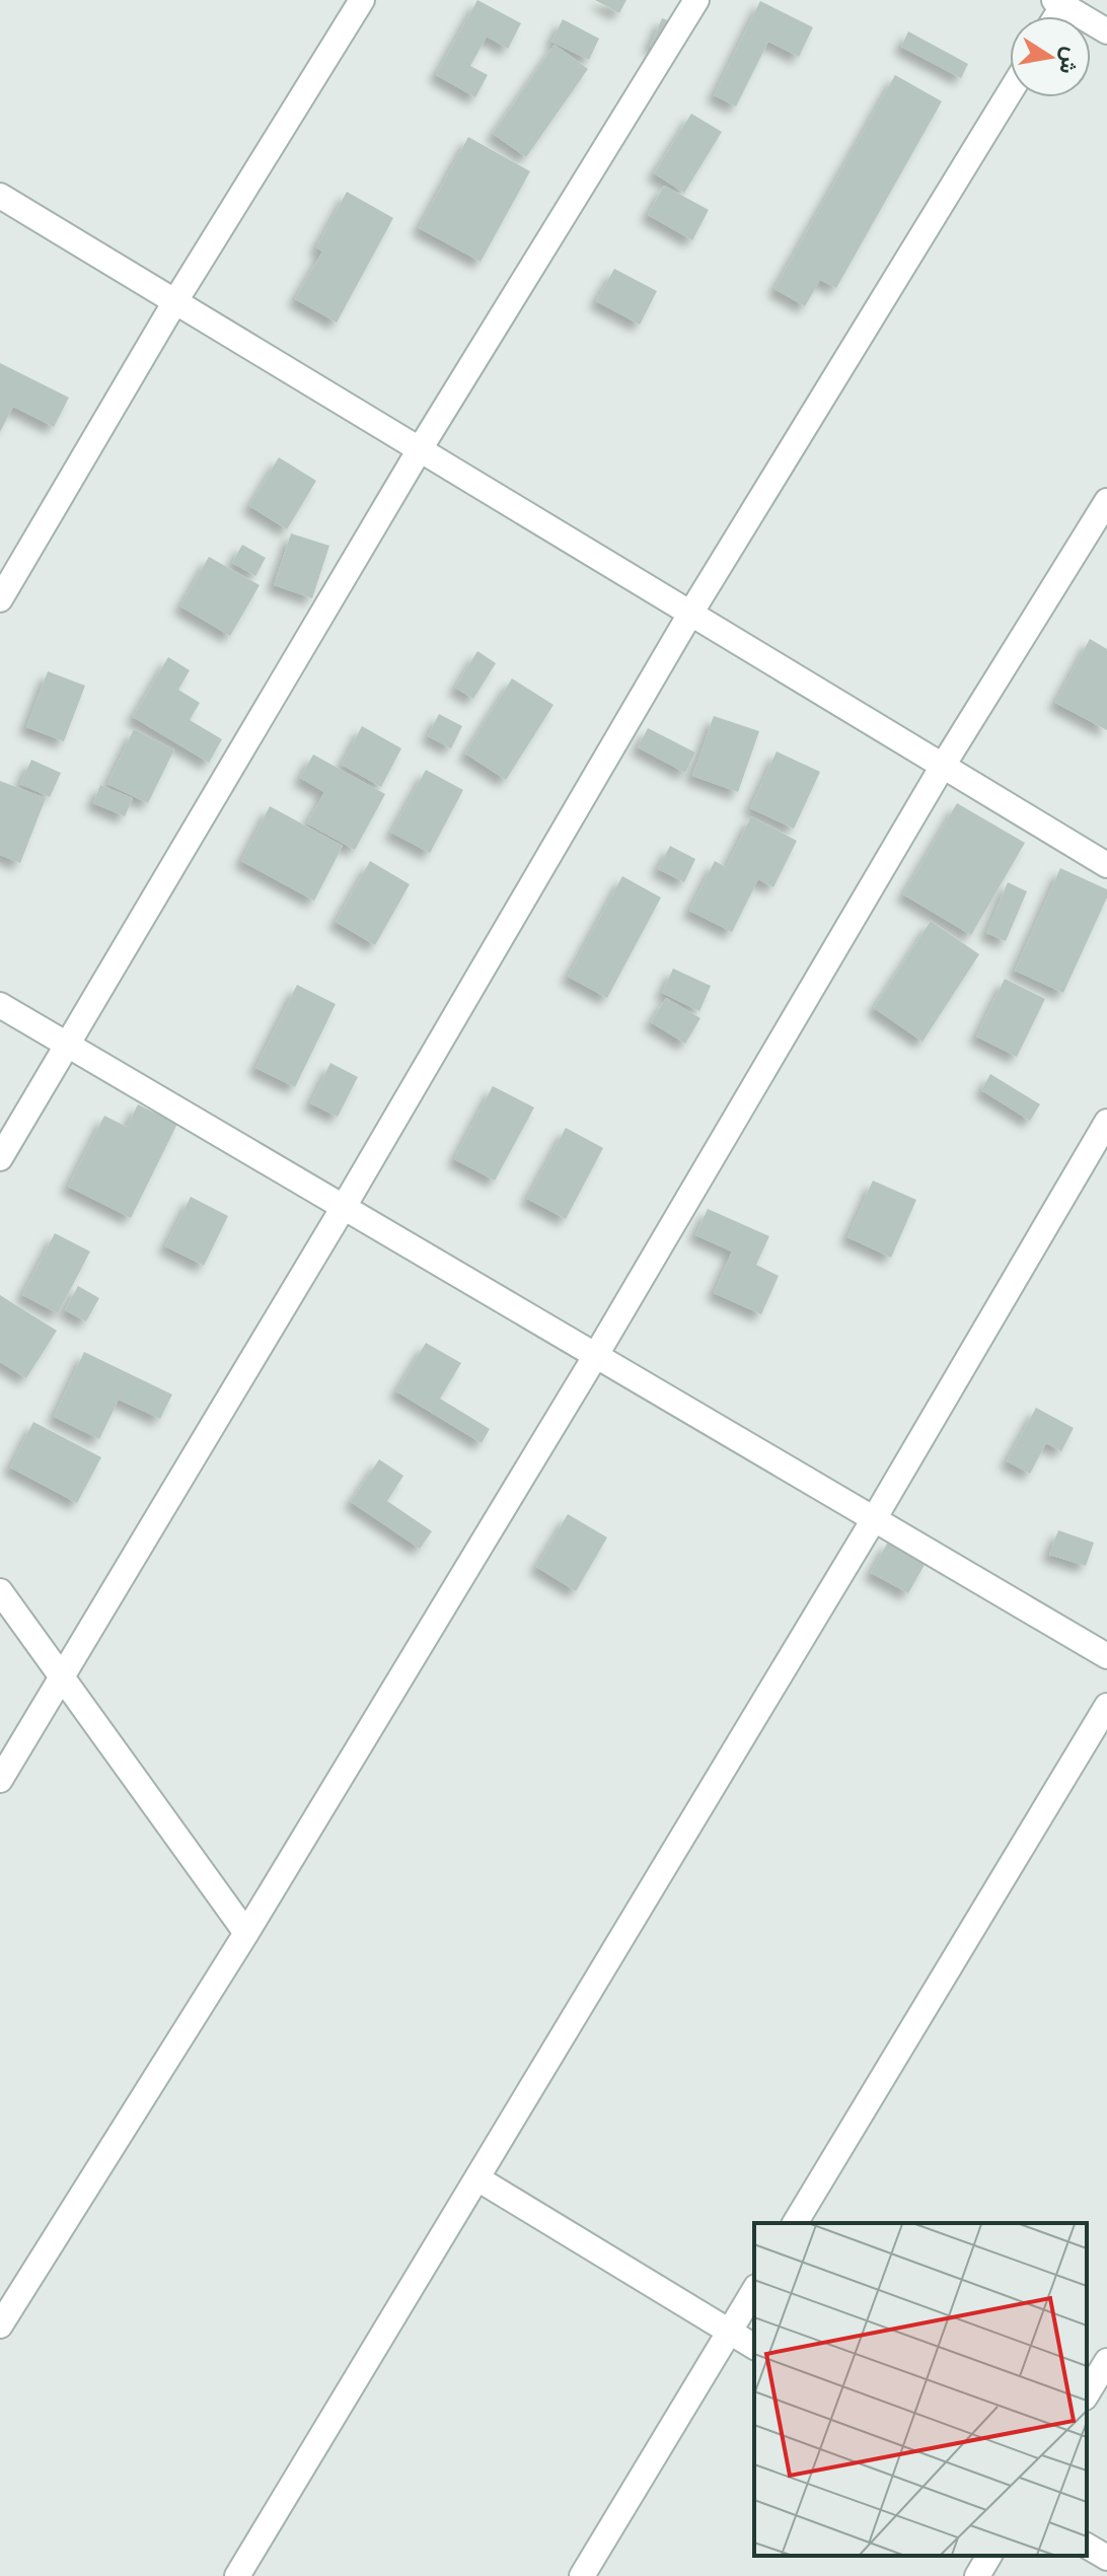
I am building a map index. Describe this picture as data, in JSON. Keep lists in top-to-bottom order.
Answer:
{
  "north": "right"
}
